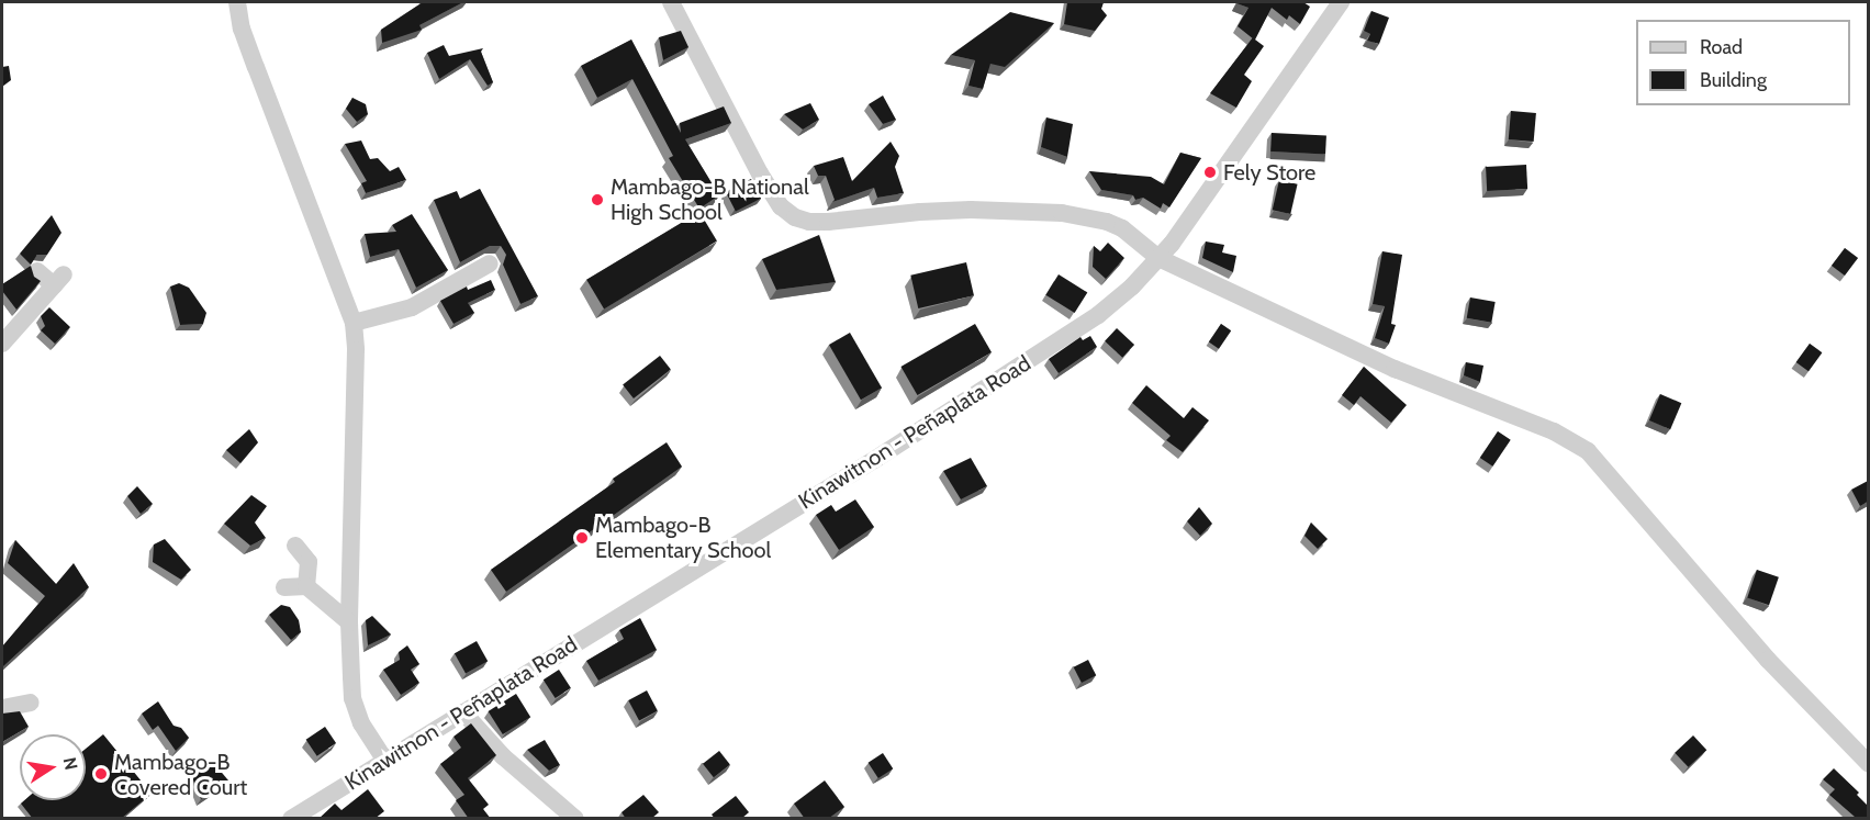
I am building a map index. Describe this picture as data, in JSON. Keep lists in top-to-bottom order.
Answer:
{
  "streets": {
    "street": ["Kinawitnon - Peñaplata Road"]
  },
  "places": [
    "Fely Store",
    "Mambago-B National High School",
    "Mambago-B Elementary School",
    "Mambago-B Covered Court"
  ],
  "legend": ["Road", "Building"],
  "north": "right"
}
